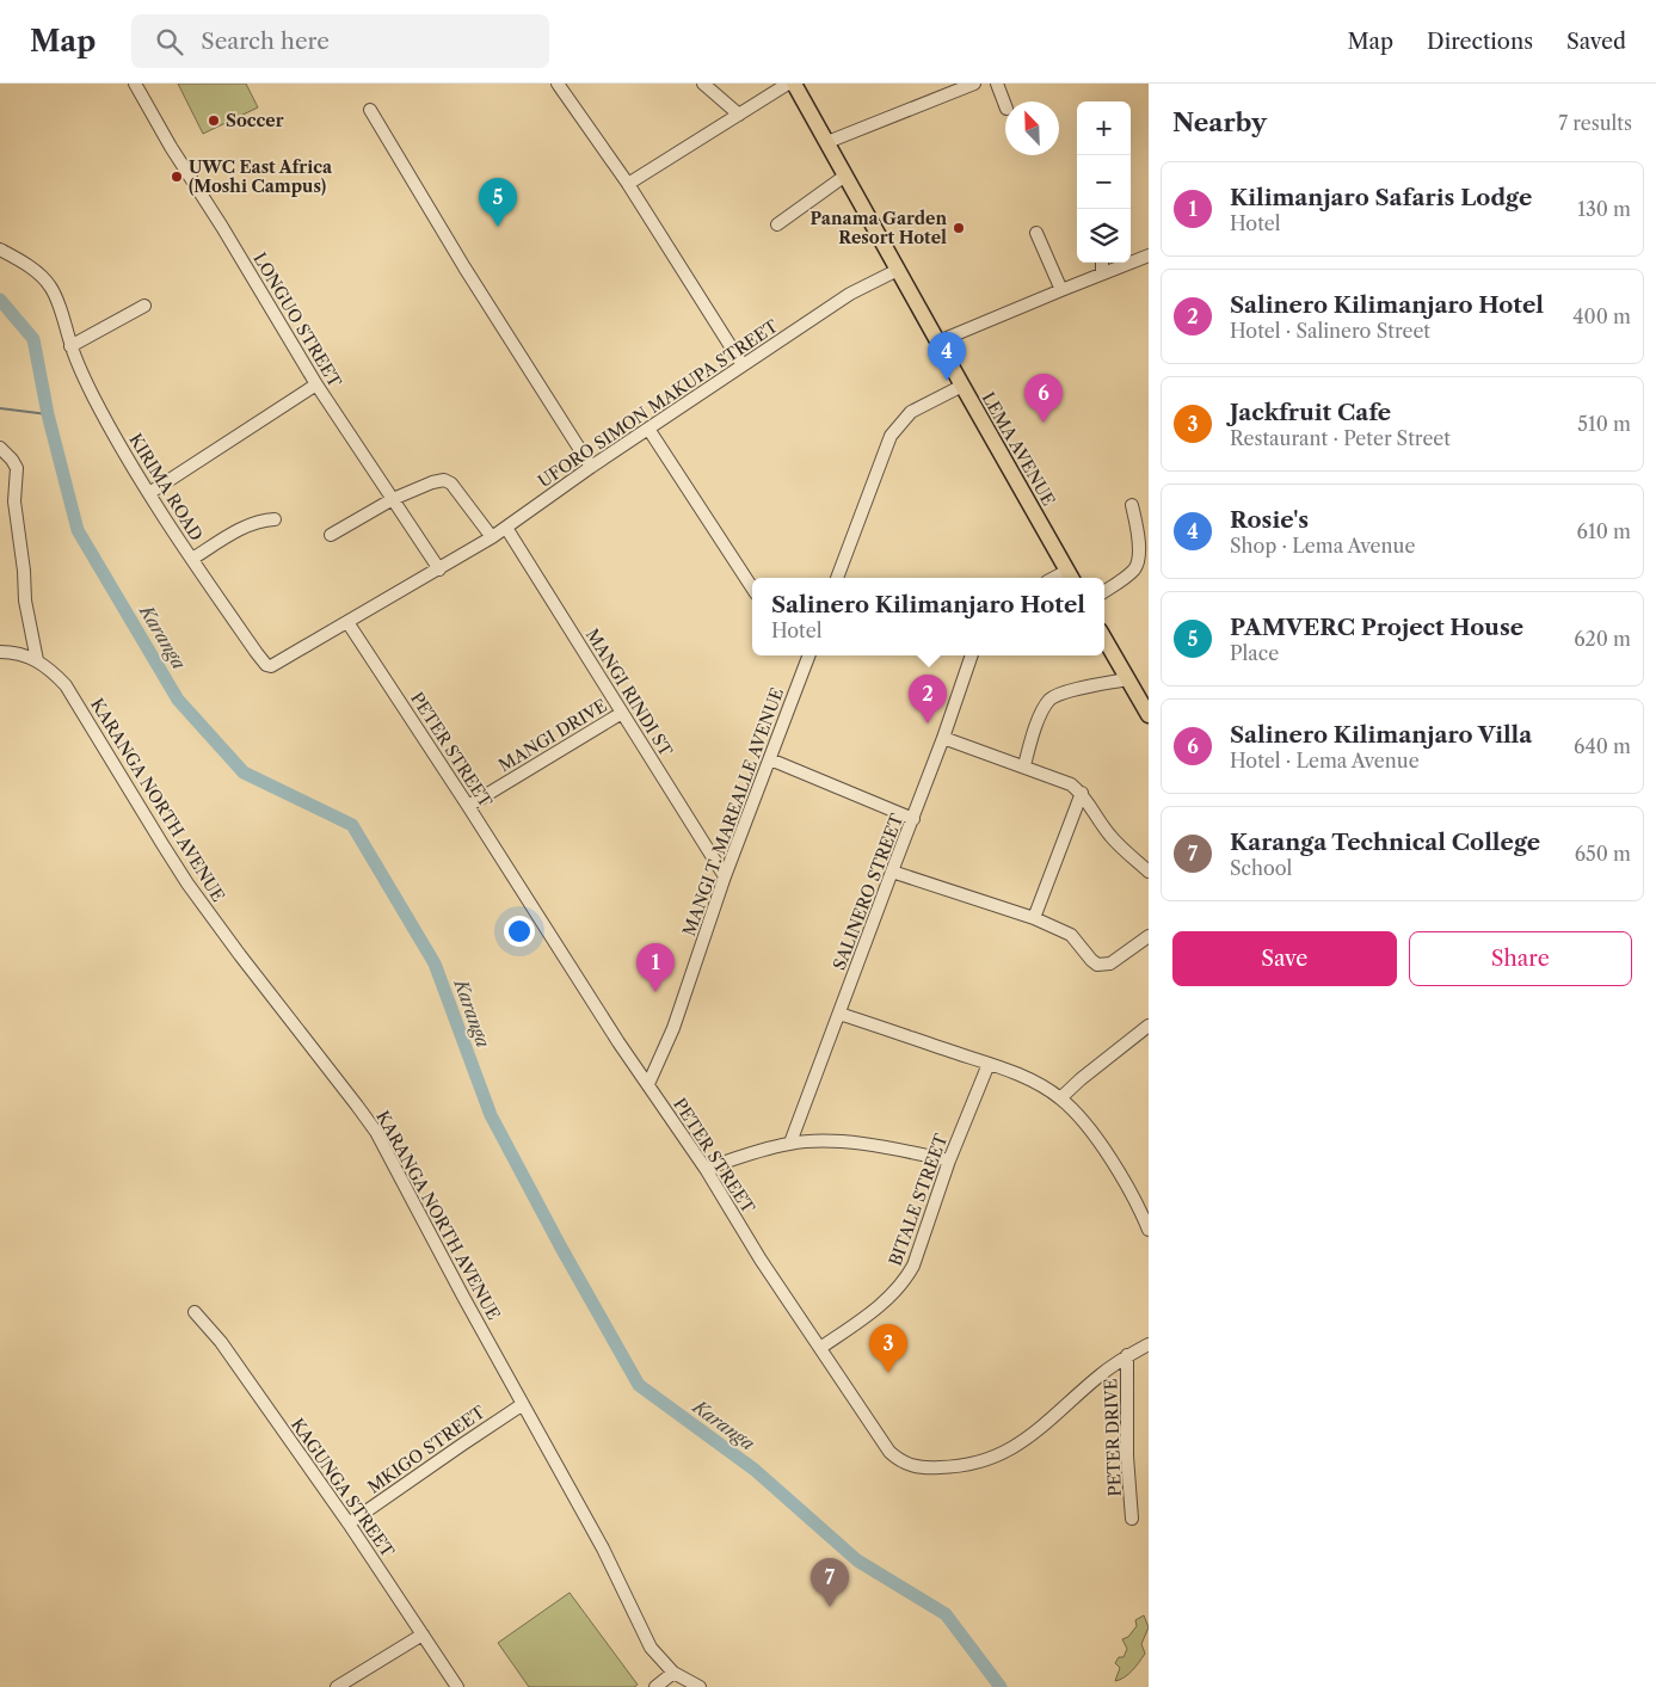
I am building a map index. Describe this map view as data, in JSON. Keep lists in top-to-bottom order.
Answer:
{
  "streets": {
    "main road": ["LEMA AVENUE"],
    "street": [
      "LONGUO STREET",
      "UFORO SIMON MAKUPA STREET",
      "KIRIMA ROAD",
      "MANGI RINDI ST",
      "MANGI DRIVE",
      "PETER STREET",
      "KARANGA NORTH AVENUE",
      "MANGI T. MAREALLE AVENUE",
      "SALINERO STREET",
      "BITALE STREET",
      "PETER DRIVE",
      "MKIGO STREET",
      "KAGUNGA STREET"
    ]
  },
  "crossings": [
    ["LONGUO STREET", "UFORO SIMON MAKUPA STREET"],
    ["UFORO SIMON MAKUPA STREET", "LEMA AVENUE"],
    ["UFORO SIMON MAKUPA STREET", "KIRIMA ROAD"],
    ["UFORO SIMON MAKUPA STREET", "MANGI RINDI ST"],
    ["UFORO SIMON MAKUPA STREET", "PETER STREET"],
    ["KIRIMA ROAD", "PETER STREET"],
    ["MANGI RINDI ST", "MANGI DRIVE"],
    ["MANGI RINDI ST", "MANGI T. MAREALLE AVENUE"],
    ["MANGI DRIVE", "PETER STREET"],
    ["PETER STREET", "MANGI T. MAREALLE AVENUE"],
    ["PETER STREET", "BITALE STREET"],
    ["PETER STREET", "PETER DRIVE"],
    ["KARANGA NORTH AVENUE", "MKIGO STREET"],
    ["MKIGO STREET", "KAGUNGA STREET"]
  ],
  "water": ["Karanga"],
  "places": ["Soccer", "UWC East Africa (Moshi Campus)", "Panama Garden Resort Hotel"],
  "north": "top left",
  "page": {
    "header": "Map",
    "search": "Search here",
    "nav": ["Map", "Directions", "Saved"],
    "heading": ["Nearby", "7 results"],
    "map_buttons": ["+", "−"],
    "list": [
      {
        "mark": "1",
        "name": "Kilimanjaro Safaris Lodge",
        "note": "Hotel",
        "value": "130 m"
      },
      {
        "mark": "2",
        "name": "Salinero Kilimanjaro Hotel",
        "note": "Hotel · Salinero Street",
        "value": "400 m"
      },
      {
        "mark": "3",
        "name": "Jackfruit Cafe",
        "note": "Restaurant · Peter Street",
        "value": "510 m"
      },
      {
        "mark": "4",
        "name": "Rosie's",
        "note": "Shop · Lema Avenue",
        "value": "610 m"
      },
      {
        "mark": "5",
        "name": "PAMVERC Project House",
        "note": "Place",
        "value": "620 m"
      },
      {
        "mark": "6",
        "name": "Salinero Kilimanjaro Villa",
        "note": "Hotel · Lema Avenue",
        "value": "640 m"
      },
      {
        "mark": "7",
        "name": "Karanga Technical College",
        "note": "School",
        "value": "650 m"
      }
    ],
    "pins": [
      "5",
      "4",
      "6",
      "2",
      "1",
      "3",
      "7"
    ],
    "popup": ["Salinero Kilimanjaro Hotel", "Hotel"],
    "buttons": ["Save", "Share"]
  }
}
